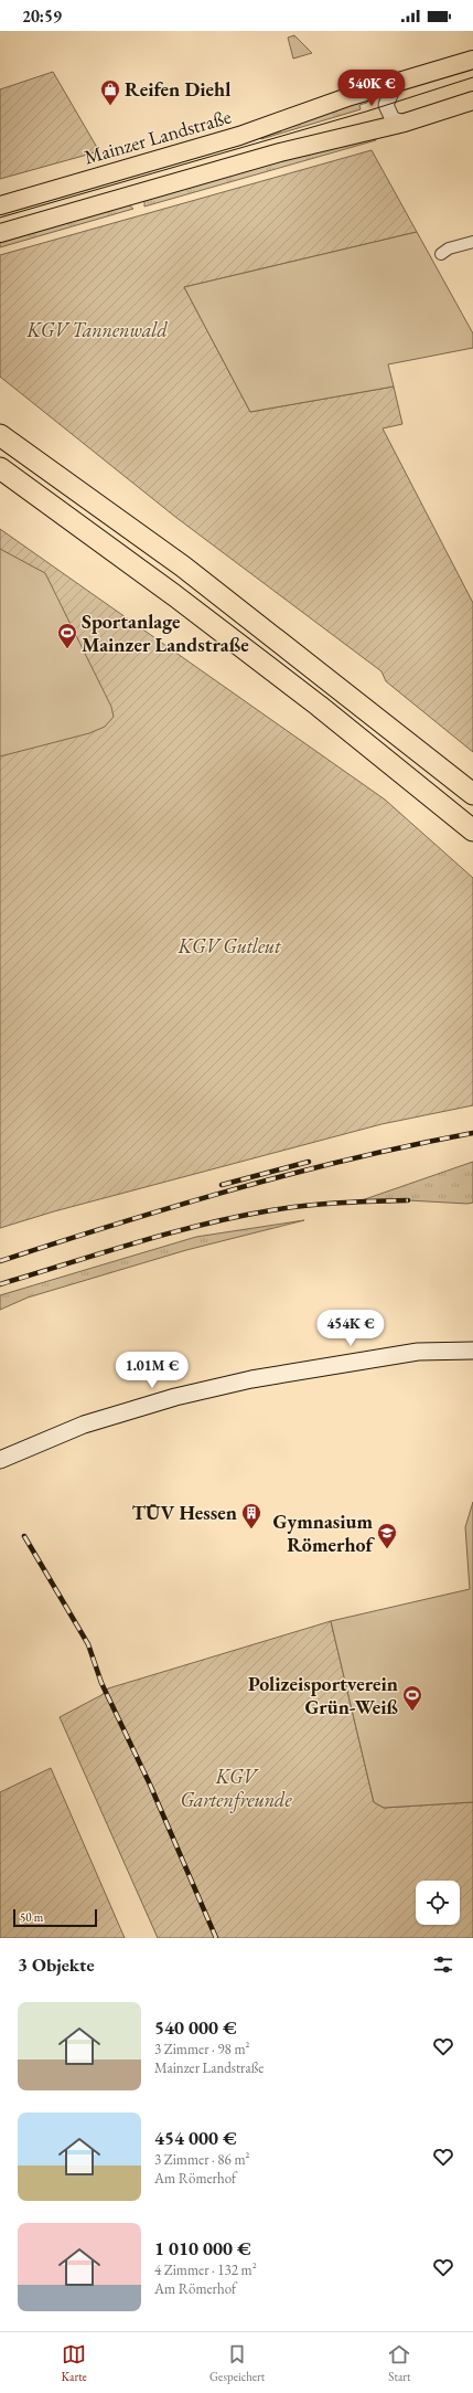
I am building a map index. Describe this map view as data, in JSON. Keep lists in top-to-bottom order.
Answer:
{
  "streets": {
    "main road": ["Mainzer Landstraße"]
  },
  "parks": ["KGV Tannenwald", "KGV Gutleut", "KGV Gartenfreunde"],
  "places": {
    "shop": ["Reifen Diehl"],
    "sports": ["Sportanlage Mainzer Landstraße", "Polizeisportverein Grün-Weiß"],
    "building": ["TÜV Hessen"],
    "school or university": ["Gymnasium Römerhof"]
  },
  "scale_bar": "50 m",
  "page": {
    "status": "20:59",
    "price": ["540K €", "454K €", "1.01M €"],
    "scale": "50 m",
    "heading": "3 Objekte",
    "list": [
      {
        "name": "540 000 €",
        "note": "3 Zimmer · 98 m² · Mainzer Landstraße"
      },
      {
        "name": "454 000 €",
        "note": "3 Zimmer · 86 m² · Am Römerhof"
      },
      {
        "name": "1 010 000 €",
        "note": "4 Zimmer · 132 m² · Am Römerhof"
      }
    ],
    "tabs": ["Karte", "Gespeichert", "Start"]
  }
}
